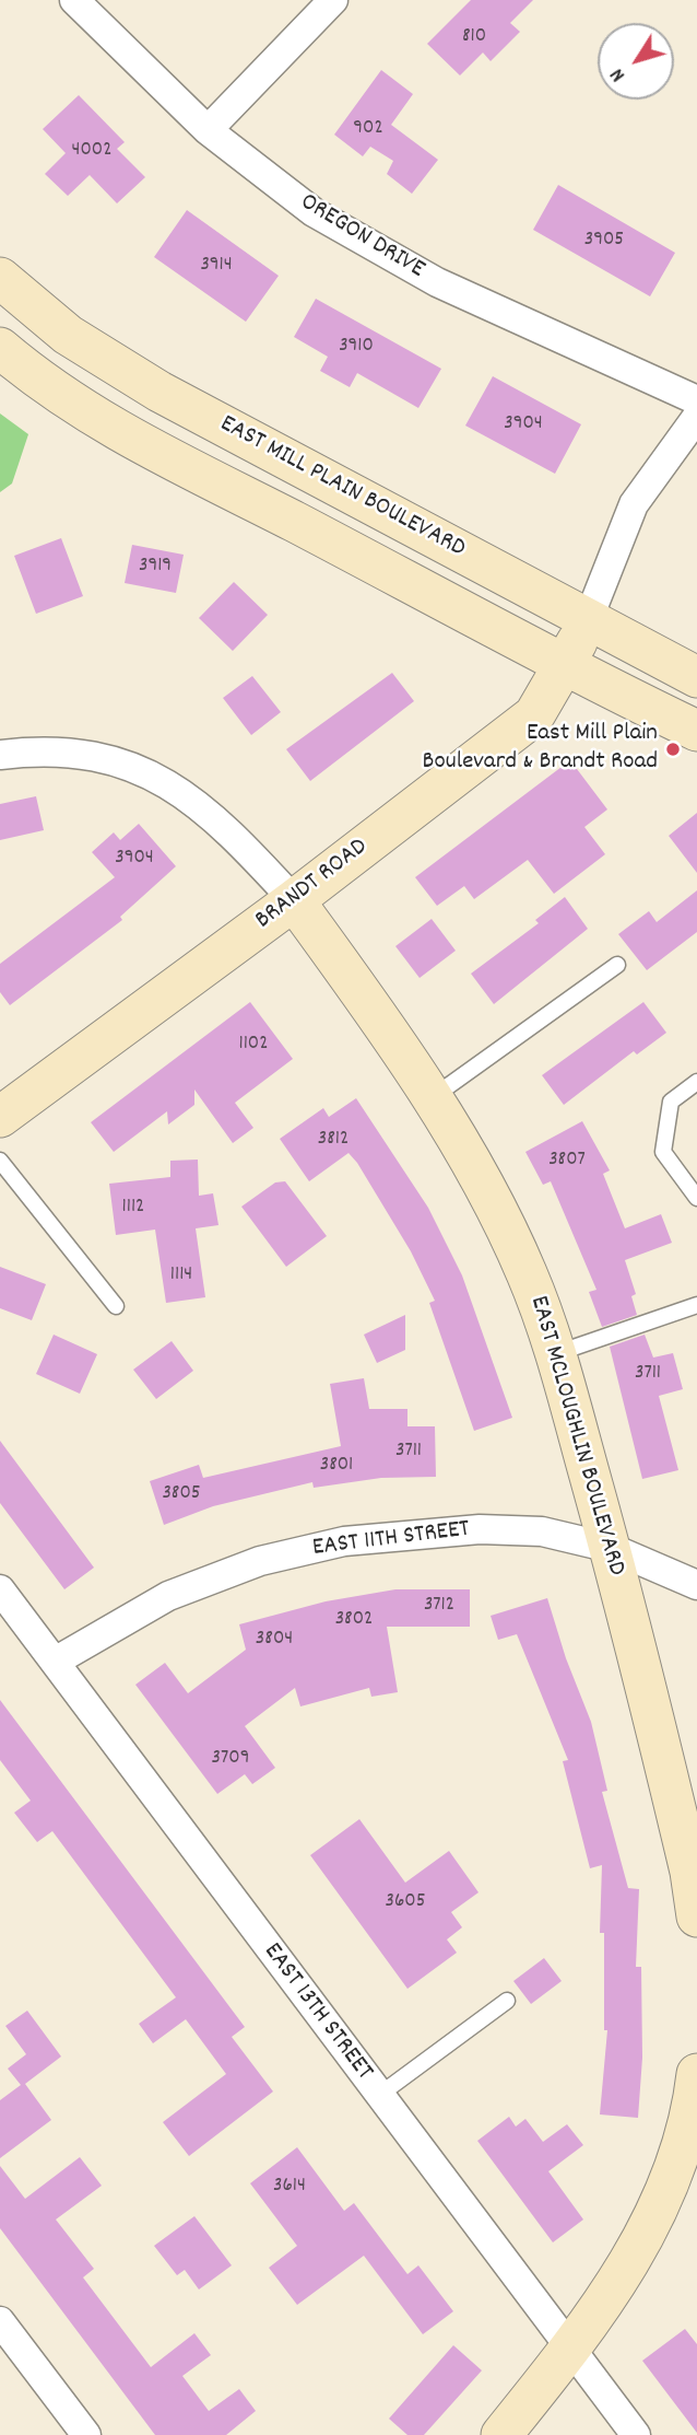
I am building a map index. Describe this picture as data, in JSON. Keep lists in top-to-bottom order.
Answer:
{
  "streets": {
    "street": [
      "OREGON DRIVE",
      "EAST MILL PLAIN BOULEVARD",
      "BRANDT ROAD",
      "EAST MCLOUGHLIN BOULEVARD",
      "EAST 11TH STREET",
      "EAST 13TH STREET"
    ]
  },
  "crossings": [
    ["EAST MILL PLAIN BOULEVARD", "BRANDT ROAD"],
    ["BRANDT ROAD", "EAST MCLOUGHLIN BOULEVARD"],
    ["EAST MCLOUGHLIN BOULEVARD", "EAST 11TH STREET"],
    ["EAST 11TH STREET", "EAST 13TH STREET"]
  ],
  "places": ["East Mill Plain Boulevard & Brandt Road"],
  "house_numbers": [
    "810",
    "902",
    "4002",
    "3905",
    "3914",
    "3910",
    "3904",
    "3919",
    "3904",
    "1102",
    "3812",
    "3807",
    "1112",
    "1114",
    "3711",
    "3711",
    "3801",
    "3805",
    "3712",
    "3802",
    "3804",
    "3709",
    "3605",
    "3614"
  ],
  "north": "bottom left"
}
